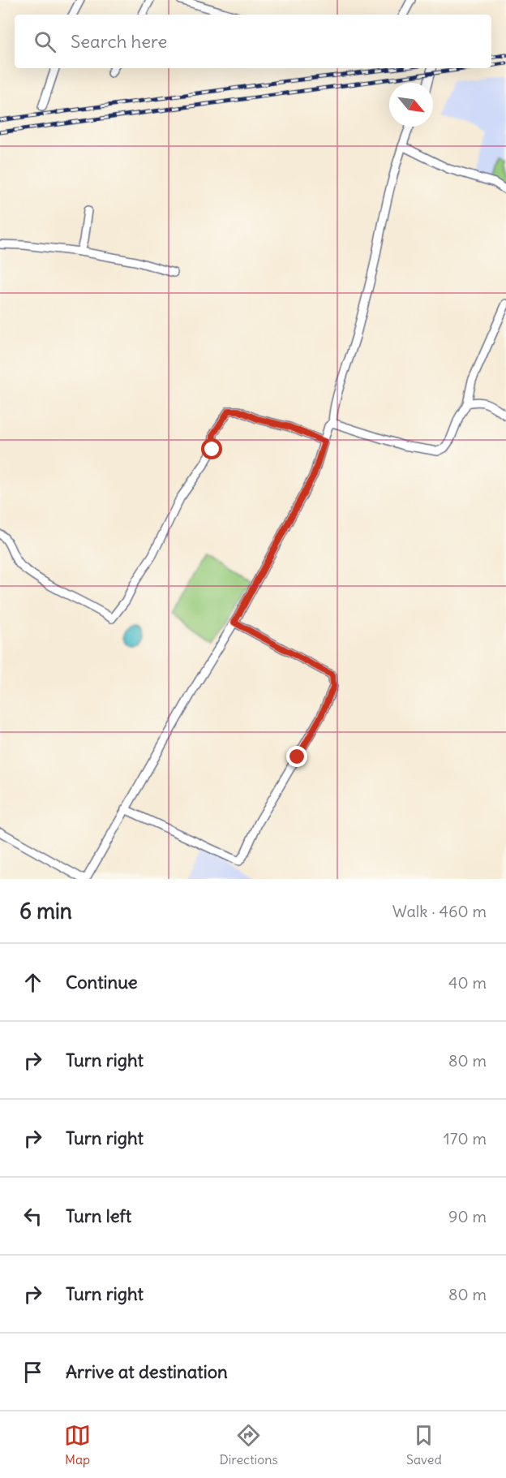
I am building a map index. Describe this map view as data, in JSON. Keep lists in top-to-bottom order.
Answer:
{
  "north": "bottom right",
  "page": {
    "search": "Search here",
    "heading": ["6 min", "Walk · 460 m"],
    "list": [
      ["Continue", "40 m"],
      ["Turn right", "80 m"],
      ["Turn right", "170 m"],
      ["Turn left", "90 m"],
      ["Turn right", "80 m"],
      "Arrive at destination"
    ],
    "nav": ["Map", "Directions", "Saved"]
  }
}
